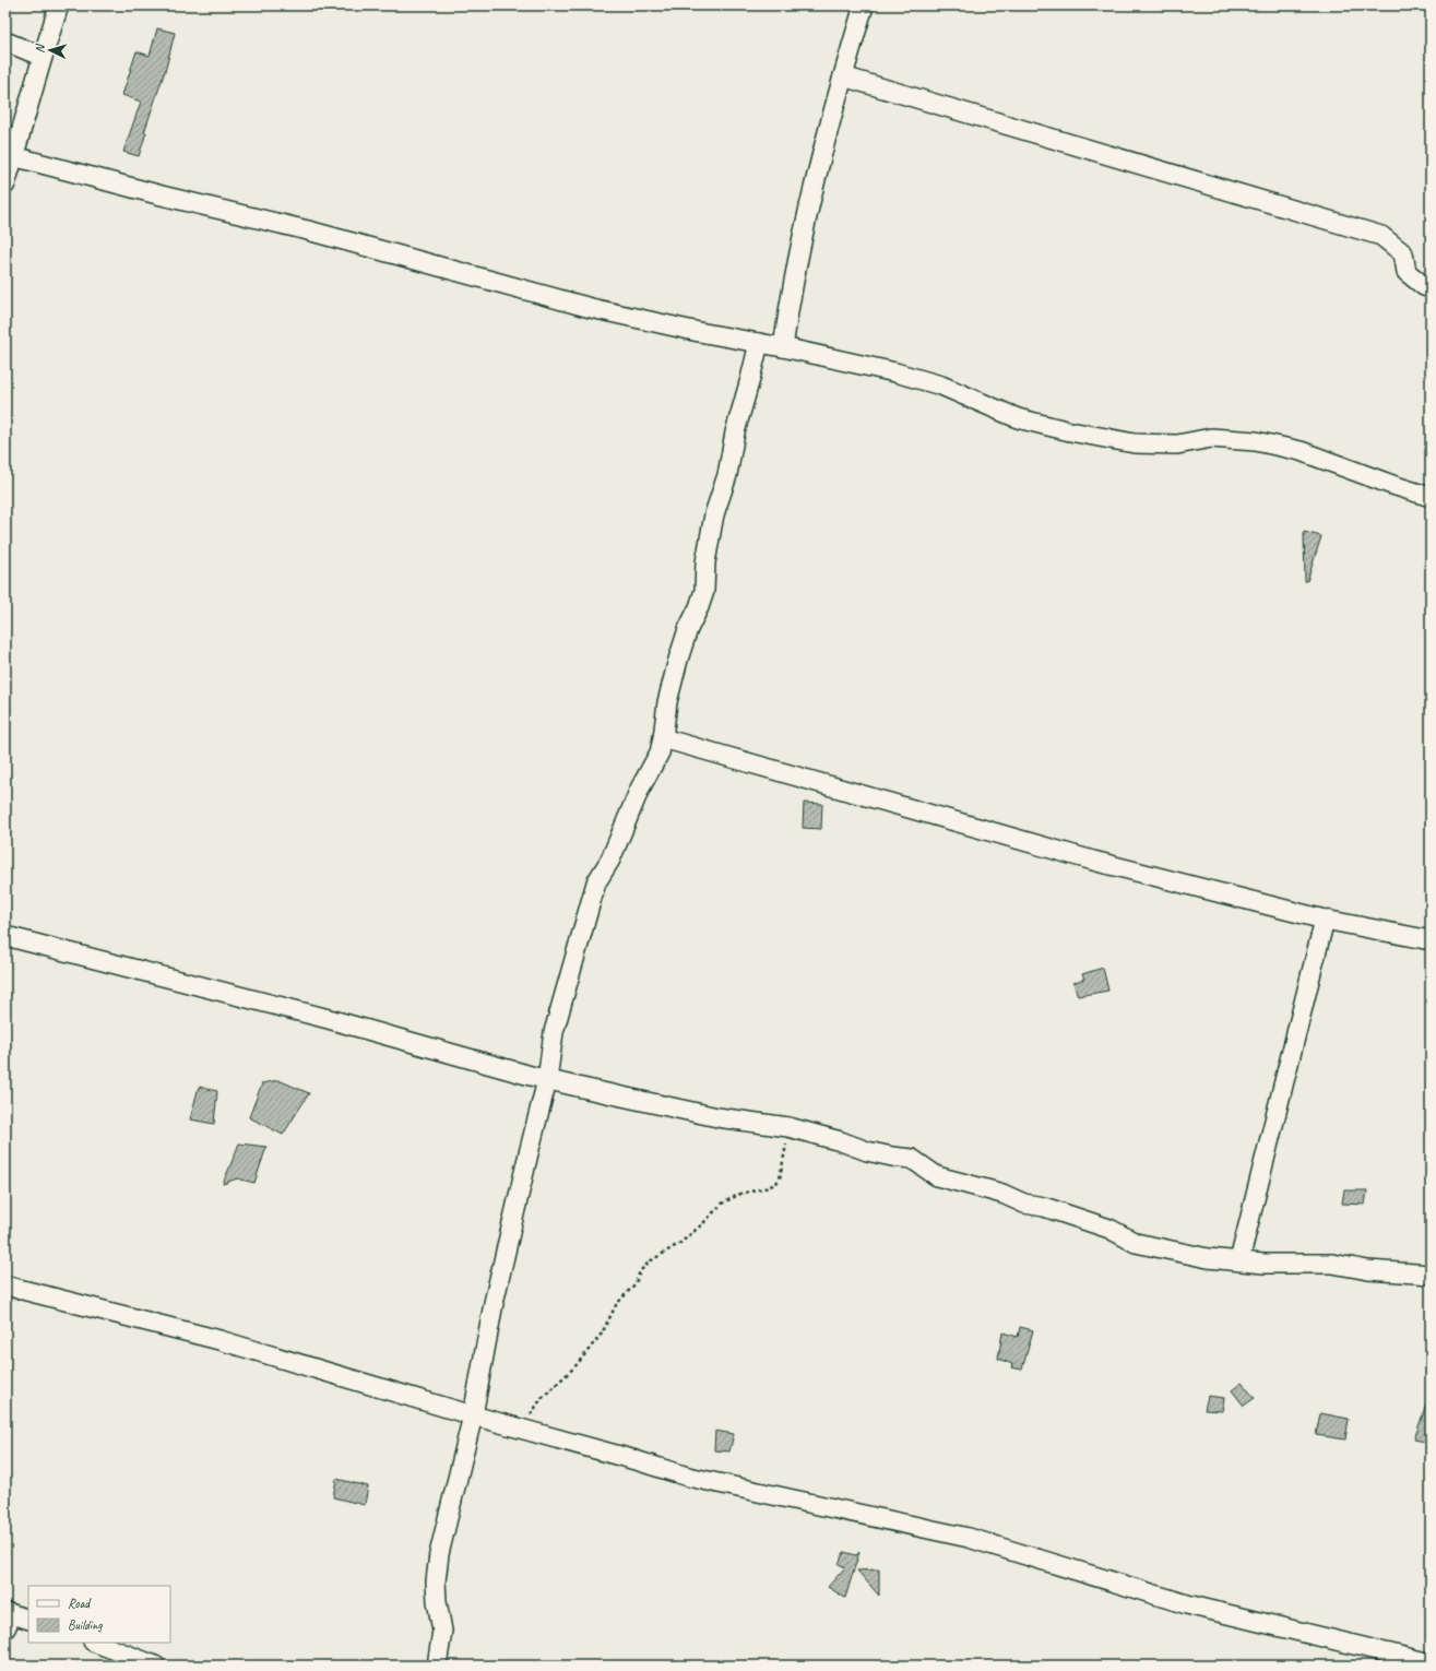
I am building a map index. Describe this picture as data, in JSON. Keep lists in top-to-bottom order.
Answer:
{
  "legend": ["Road", "Building"],
  "north": "left"
}
